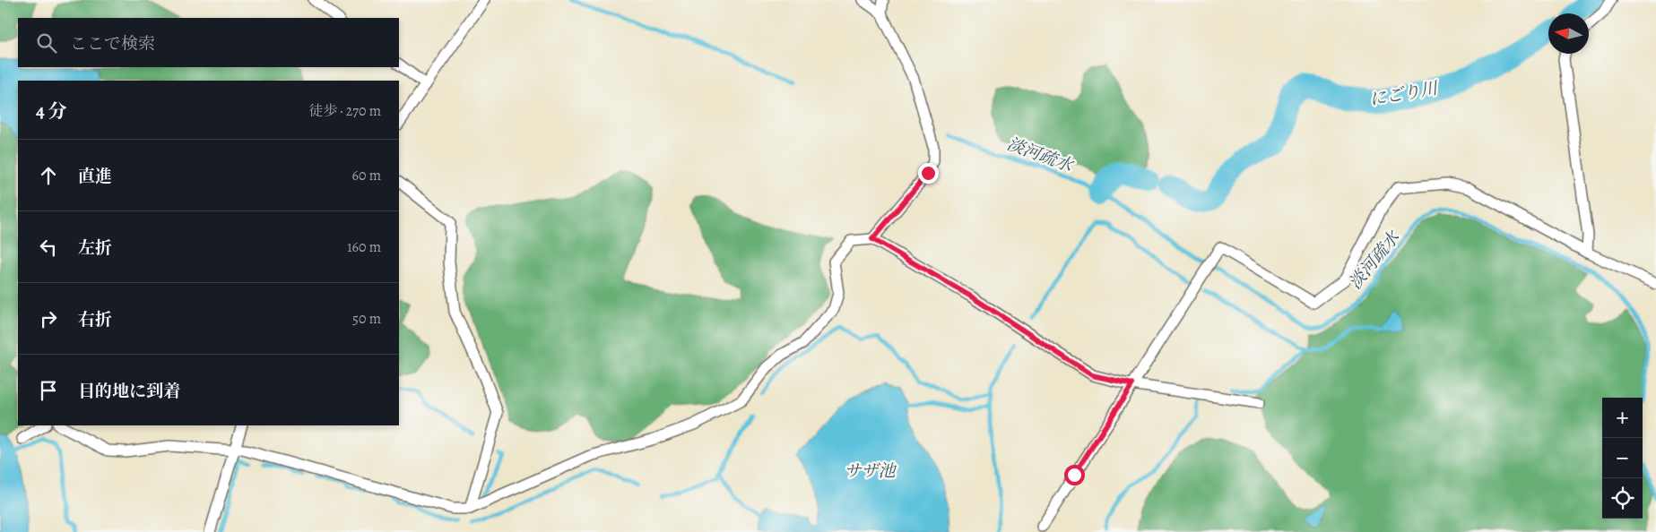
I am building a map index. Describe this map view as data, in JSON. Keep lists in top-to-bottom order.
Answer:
{
  "water": ["にごり川", "淡河疏水", "サザ池"],
  "north": "left",
  "page": {
    "search": "ここで検索",
    "heading": ["4 分", "徒歩 · 270 m"],
    "list": [
      ["直進", "60 m"],
      ["左折", "160 m"],
      ["右折", "50 m"],
      "目的地に到着"
    ],
    "map_buttons": ["+", "−"]
  }
}
